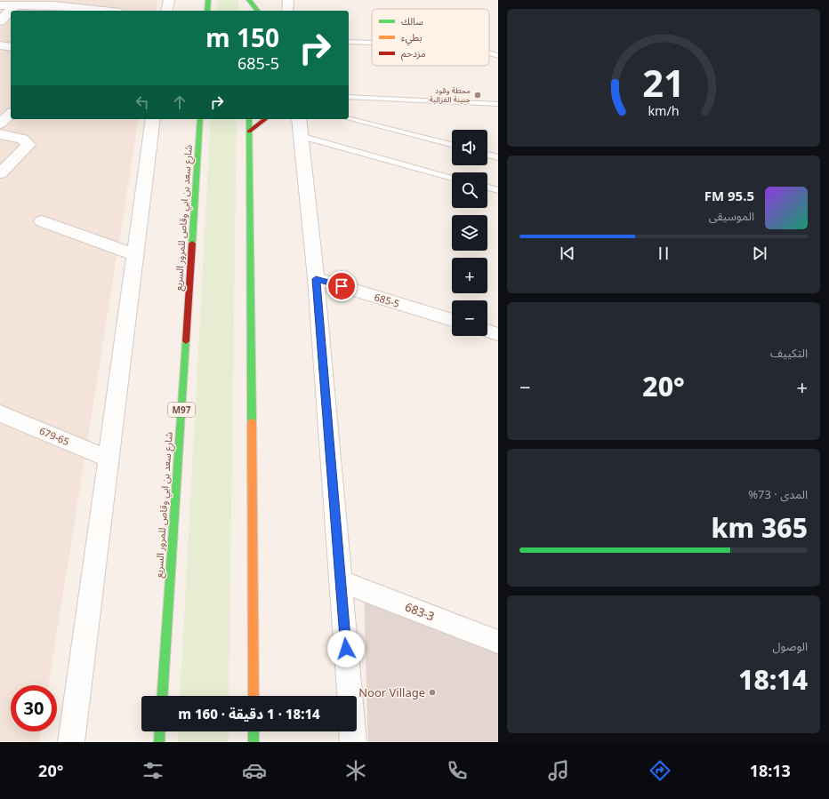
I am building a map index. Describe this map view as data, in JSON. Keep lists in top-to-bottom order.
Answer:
{
  "streets": {
    "highway": ["شارع سعد بن ابي وقاص للمرور السريع", "M97"],
    "street": ["685-5", "679-65", "683-3"]
  },
  "places": ["محطة وقود جنينة الغزالية", "Noor Village"],
  "legend": ["سالك", "بطيء", "مزدحم"],
  "page": {
    "turn": ["150 m", "685-5"],
    "map_buttons": ["+", "−"],
    "song": ["95.5 FM", "الموسيقى"],
    "tile": [
      "التكييف",
      ["المدى · 73%", "365 km"],
      ["الوصول", "18:14"]
    ],
    "heat": ["−", "20°", "+"],
    "limit": "30",
    "trip": "18:14 · 1 دقيقة · 160 m",
    "tabs": ["18:13", "20°"],
    "gauge": ["21", "km/h"]
  }
}
